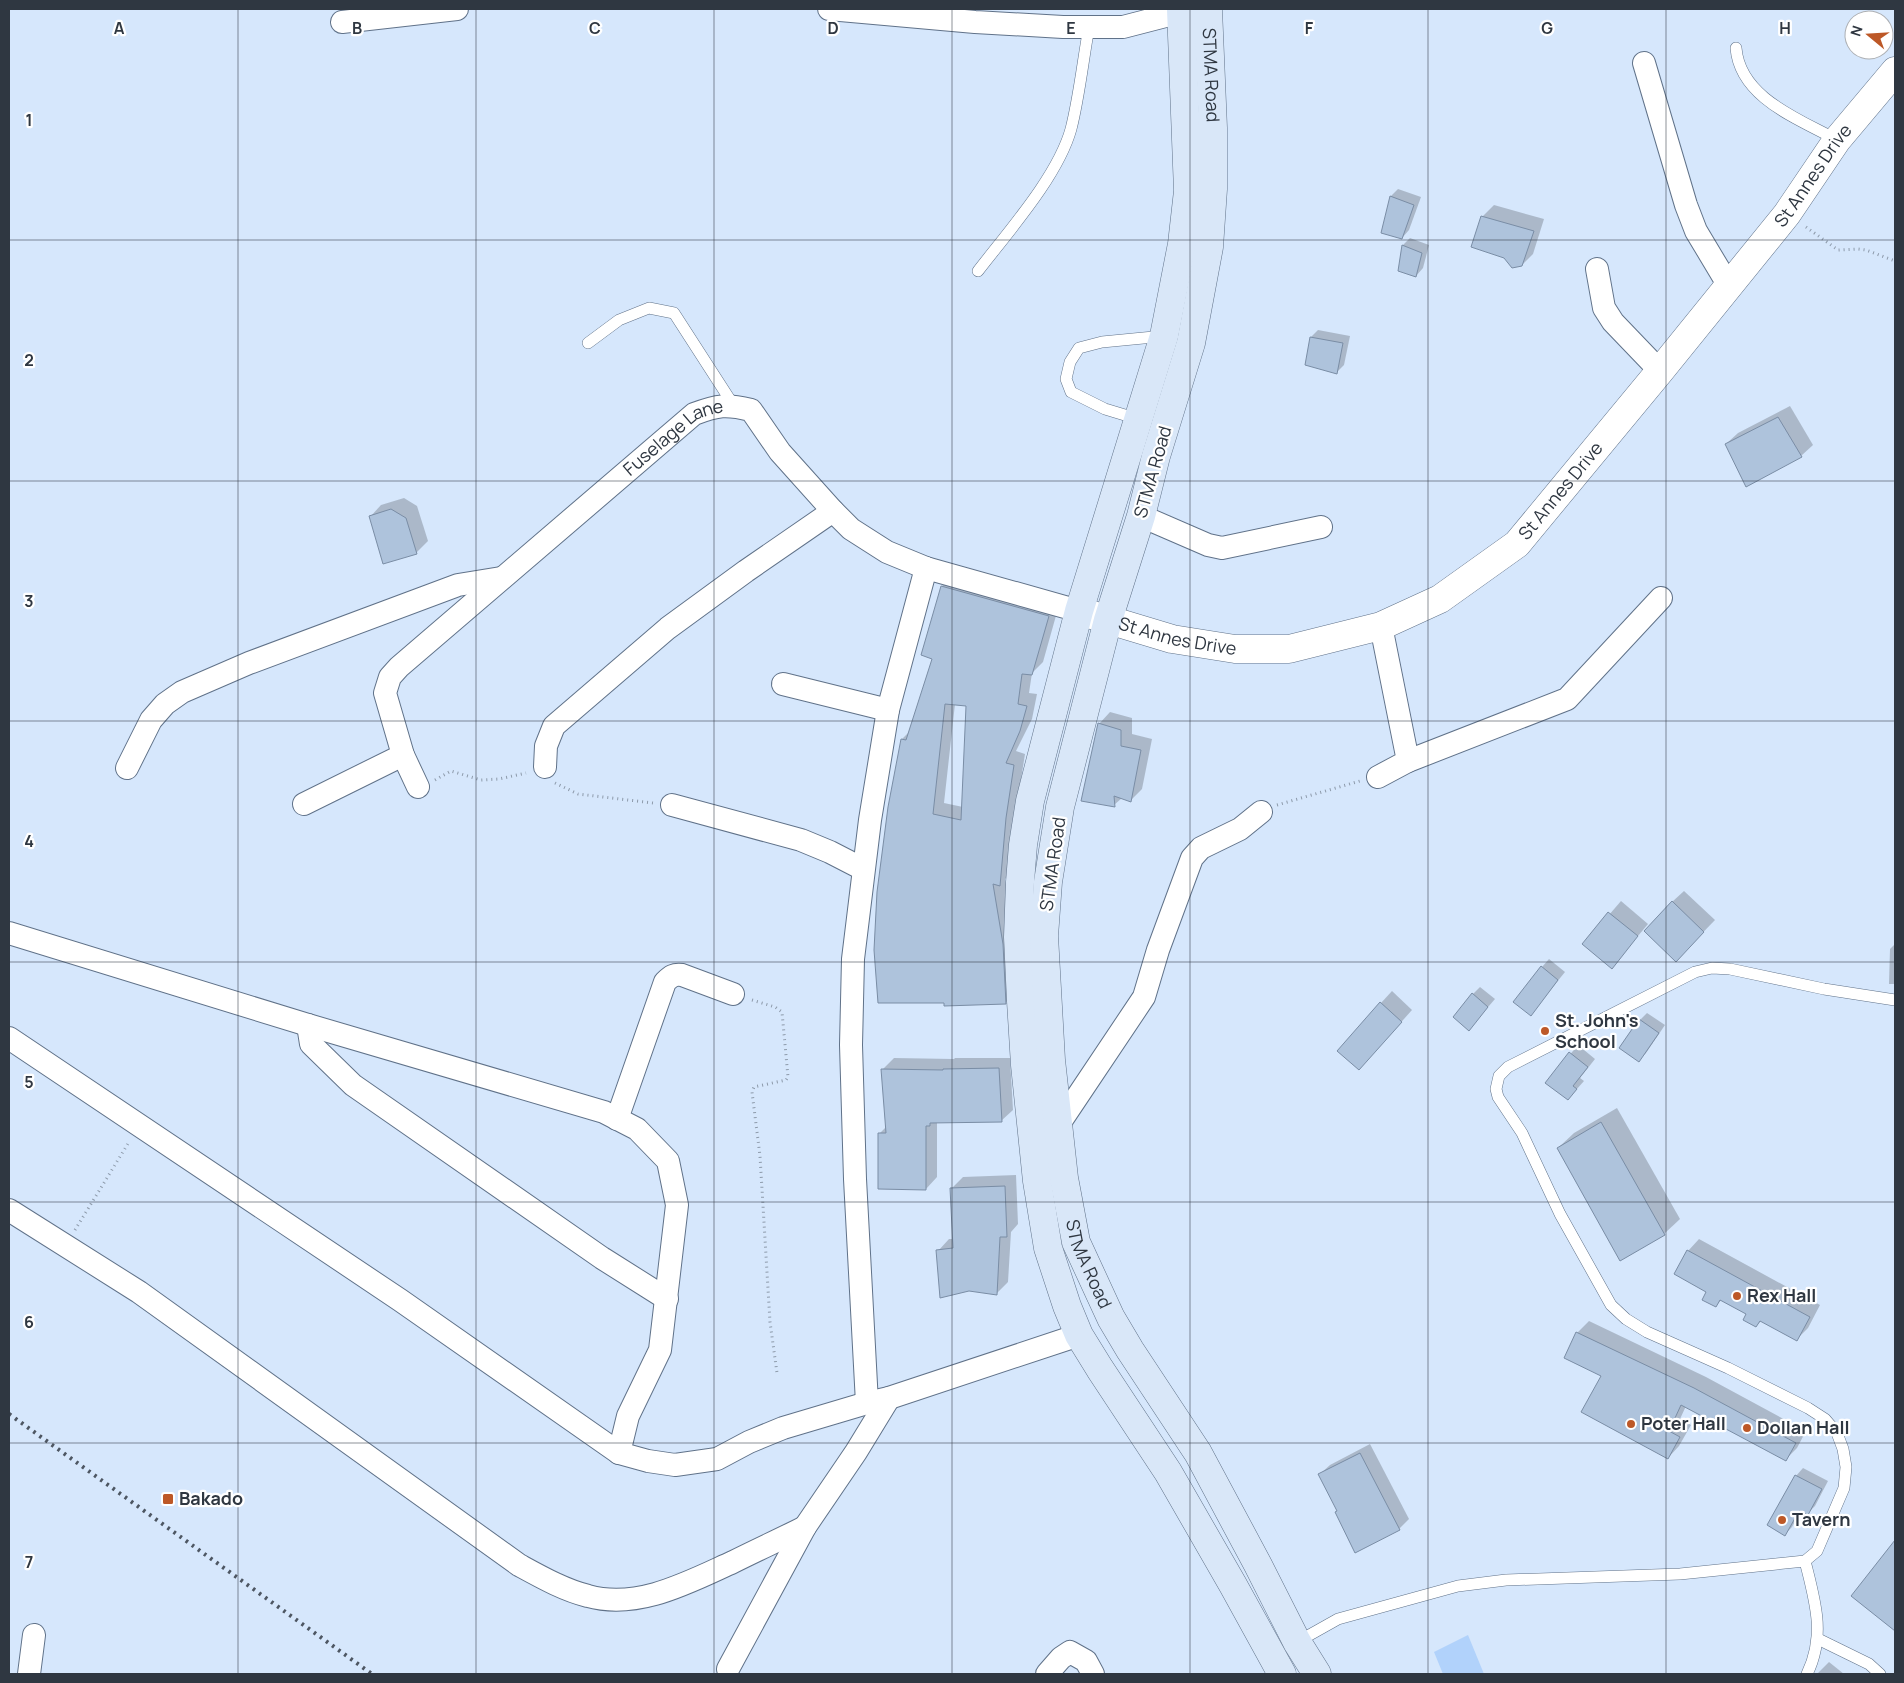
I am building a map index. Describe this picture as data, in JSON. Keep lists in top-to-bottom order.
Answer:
{
  "streets": {
    "main road": ["STMA Road"],
    "street": ["St Annes Drive", "Fuselage Lane"]
  },
  "crossings": [
    ["STMA Road", "St Annes Drive"],
    ["STMA Road", "Fuselage Lane"],
    ["St Annes Drive", "Fuselage Lane"]
  ],
  "places": {
    "other": [
      "St. John's School",
      "Rex Hall",
      "Poter Hall",
      "Dollan Hall",
      "Tavern"
    ],
    "transit": ["Bakado"]
  },
  "north": "left",
  "grid": {
    "columns": [
      "A",
      "B",
      "C",
      "D",
      "E",
      "F",
      "G",
      "H"
    ],
    "rows": [
      "1",
      "2",
      "3",
      "4",
      "5",
      "6",
      "7"
    ]
  }
}
